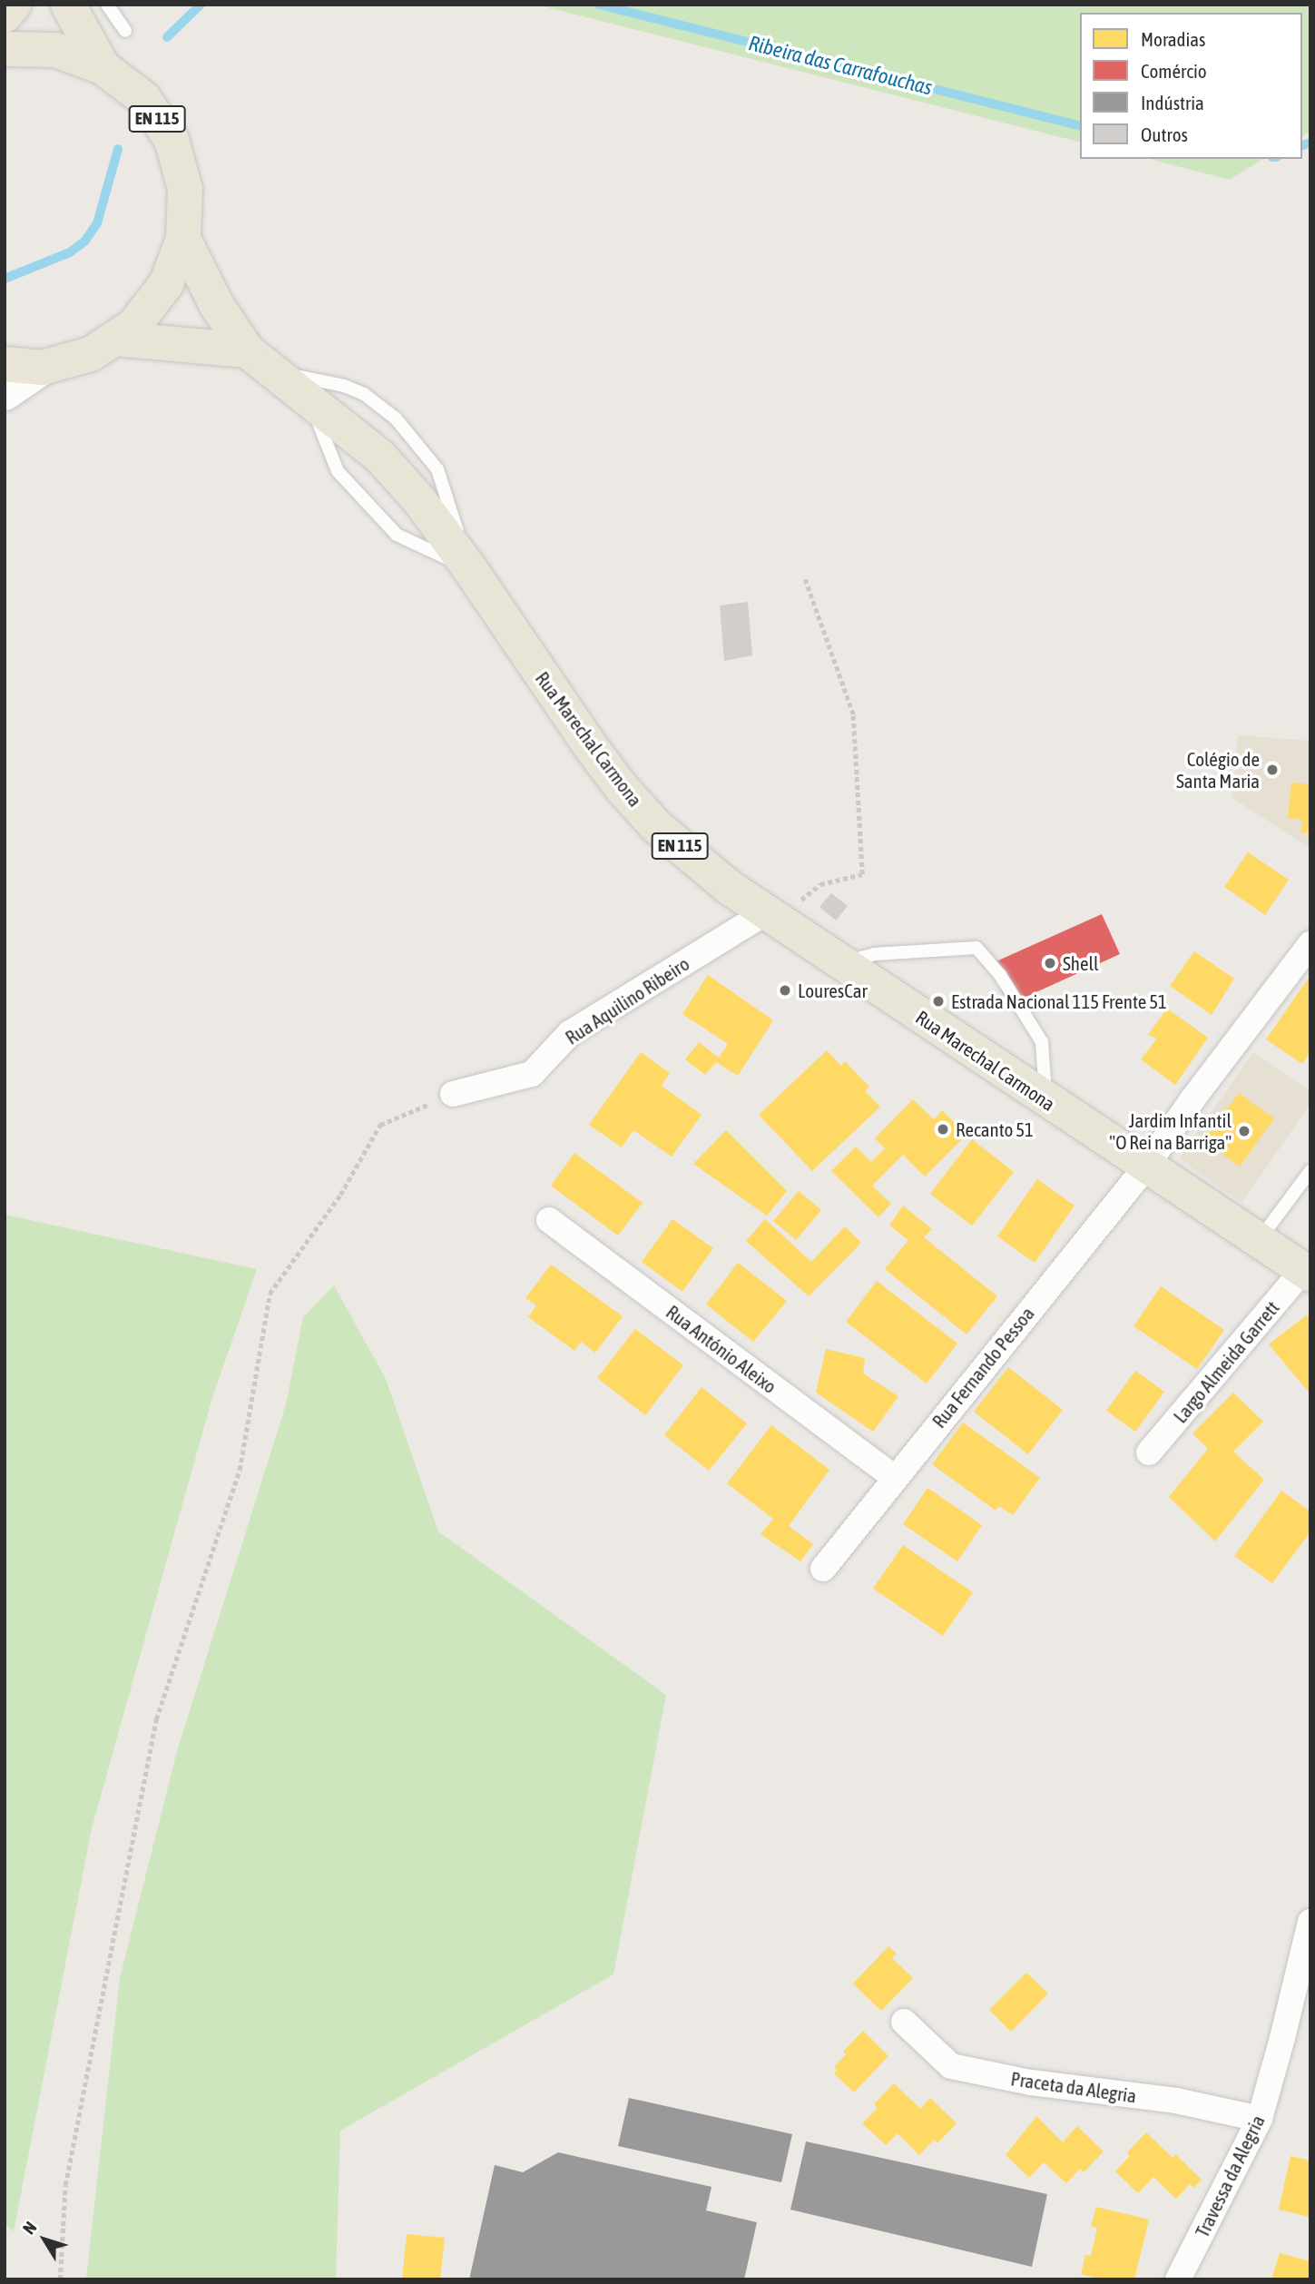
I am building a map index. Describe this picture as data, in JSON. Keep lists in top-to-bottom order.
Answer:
{
  "streets": {
    "main road": ["EN 115", "Rua Marechal Carmona"],
    "street": [
      "Rua Aquilino Ribeiro",
      "Rua António Aleixo",
      "Largo Almeida Garrett",
      "Rua Fernando Pessoa",
      "Praceta da Alegria",
      "Travessa da Alegria"
    ]
  },
  "crossings": [
    ["EN 115", "Rua Marechal Carmona"],
    ["Rua Marechal Carmona", "Rua Aquilino Ribeiro"],
    ["Rua Marechal Carmona", "Largo Almeida Garrett"],
    ["Rua Marechal Carmona", "Rua Fernando Pessoa"],
    ["Rua António Aleixo", "Rua Fernando Pessoa"],
    ["Praceta da Alegria", "Travessa da Alegria"]
  ],
  "water": ["Ribeira das Carrafouchas"],
  "places": [
    "Colégio de Santa Maria",
    "Shell",
    "LouresCar",
    "Estrada Nacional 115 Frente 51",
    "Recanto 51",
    "Jardim Infantil \"O Rei na Barriga\""
  ],
  "legend": [
    "Moradias",
    "Comércio",
    "Indústria",
    "Outros"
  ],
  "north": "top left"
}
